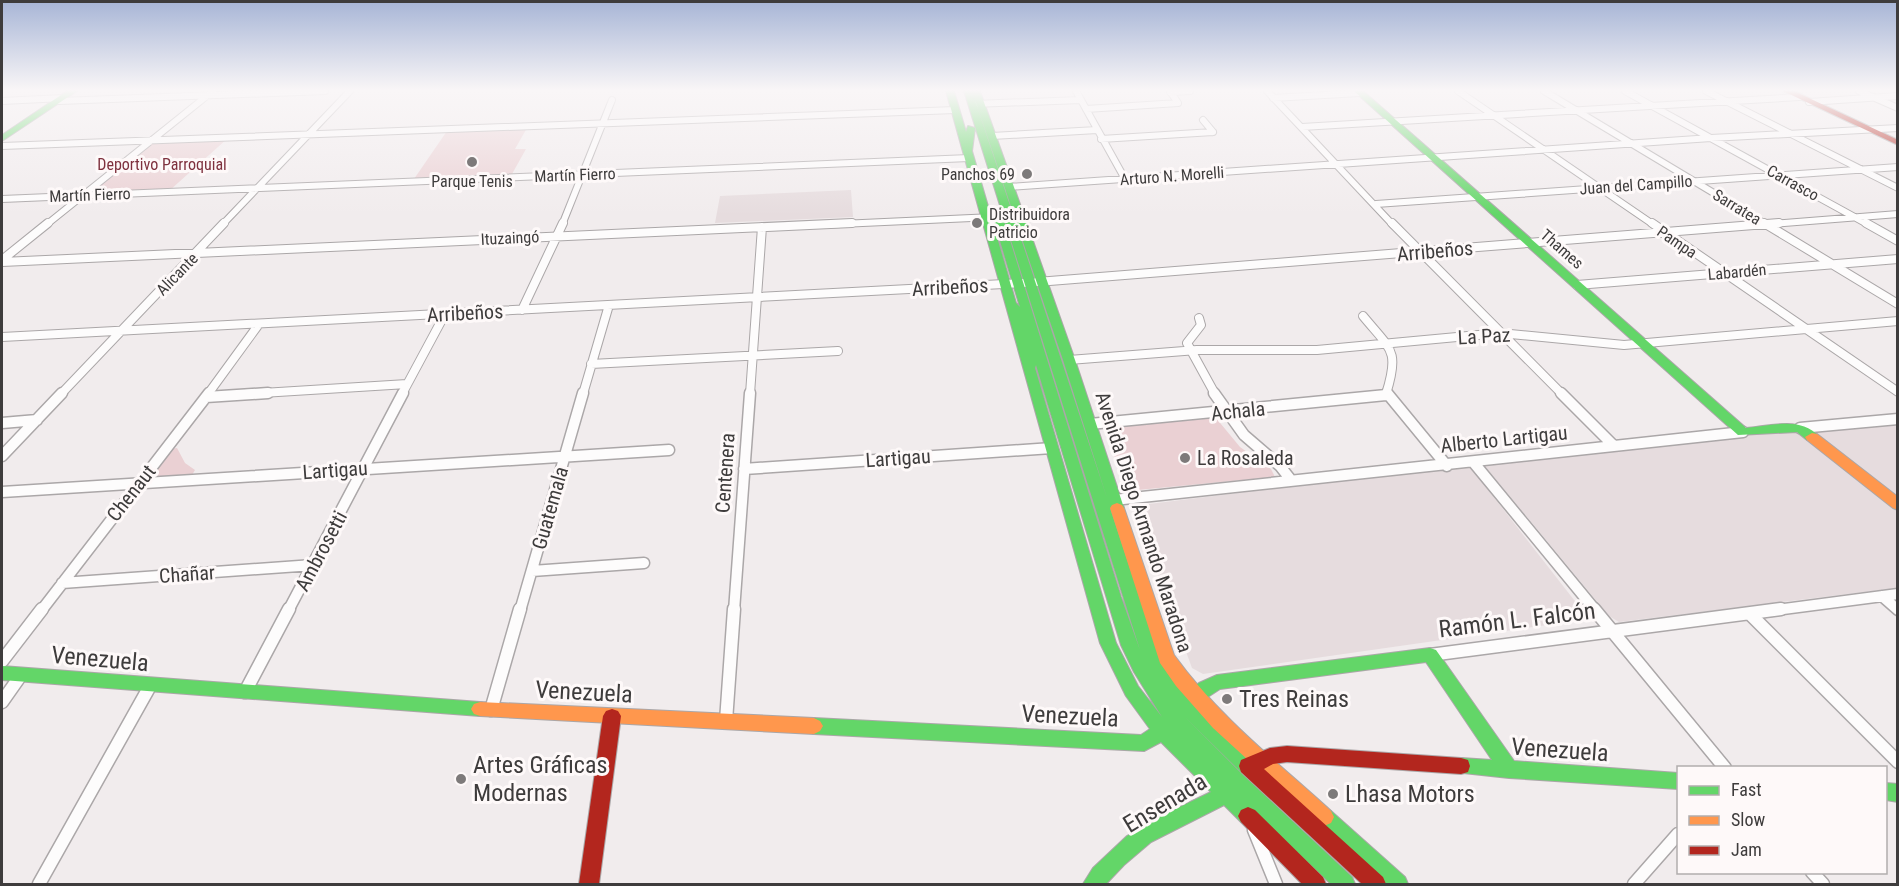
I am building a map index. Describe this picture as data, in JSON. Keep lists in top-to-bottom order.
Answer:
{
  "streets": {
    "street": [
      "Martín Fierro",
      "Arturo N. Morelli",
      "Carrasco",
      "Juan del Campillo",
      "Sarratea",
      "Ituzaingó",
      "Pampa",
      "Thames",
      "Arribeños",
      "Labardén",
      "Alicante",
      "La Paz",
      "Achala",
      "Alberto Lartigau",
      "Lartigau",
      "Centenera",
      "Chenaut",
      "Guatemala",
      "Avenida Diego Armando Maradona",
      "Ambrosetti",
      "Chañar",
      "Ramón L. Falcón",
      "Venezuela",
      "Ensenada"
    ]
  },
  "crossings": [
    ["Martín Fierro", "Alicante"],
    ["Martín Fierro", "Avenida Diego Armando Maradona"],
    ["Arturo N. Morelli", "Carrasco"],
    ["Arturo N. Morelli", "Sarratea"],
    ["Arturo N. Morelli", "Pampa"],
    ["Arturo N. Morelli", "Thames"],
    ["Arturo N. Morelli", "Avenida Diego Armando Maradona"],
    ["Carrasco", "Juan del Campillo"],
    ["Carrasco", "Arribeños"],
    ["Juan del Campillo", "Sarratea"],
    ["Juan del Campillo", "Pampa"],
    ["Juan del Campillo", "Thames"],
    ["Sarratea", "Arribeños"],
    ["Sarratea", "Labardén"],
    ["Ituzaingó", "Alicante"],
    ["Ituzaingó", "Centenera"],
    ["Ituzaingó", "Avenida Diego Armando Maradona"],
    ["Pampa", "Arribeños"],
    ["Pampa", "Labardén"],
    ["Pampa", "La Paz"],
    ["Thames", "Arribeños"],
    ["Thames", "Labardén"],
    ["Thames", "La Paz"],
    ["Thames", "Alberto Lartigau"],
    ["Arribeños", "Alicante"],
    ["Arribeños", "Centenera"],
    ["Arribeños", "Chenaut"],
    ["Arribeños", "Guatemala"],
    ["Arribeños", "Avenida Diego Armando Maradona"],
    ["Arribeños", "Ambrosetti"],
    ["La Paz", "Avenida Diego Armando Maradona"],
    ["Achala", "Avenida Diego Armando Maradona"],
    ["Alberto Lartigau", "Avenida Diego Armando Maradona"],
    ["Lartigau", "Centenera"],
    ["Lartigau", "Chenaut"],
    ["Lartigau", "Guatemala"],
    ["Lartigau", "Avenida Diego Armando Maradona"],
    ["Lartigau", "Ambrosetti"],
    ["Centenera", "Venezuela"],
    ["Chenaut", "Chañar"],
    ["Guatemala", "Venezuela"],
    ["Avenida Diego Armando Maradona", "Ramón L. Falcón"],
    ["Avenida Diego Armando Maradona", "Venezuela"],
    ["Avenida Diego Armando Maradona", "Ensenada"],
    ["Ambrosetti", "Chañar"],
    ["Ambrosetti", "Venezuela"],
    ["Venezuela", "Ensenada"]
  ],
  "parks": ["Deportivo Parroquial"],
  "places": [
    "Parque Tenis",
    "Panchos 69",
    "Distribuidora Patricio",
    "La Rosaleda",
    "Tres Reinas",
    "Artes Gráficas Modernas",
    "Lhasa Motors"
  ],
  "legend": ["Fast", "Slow", "Jam"]
}
